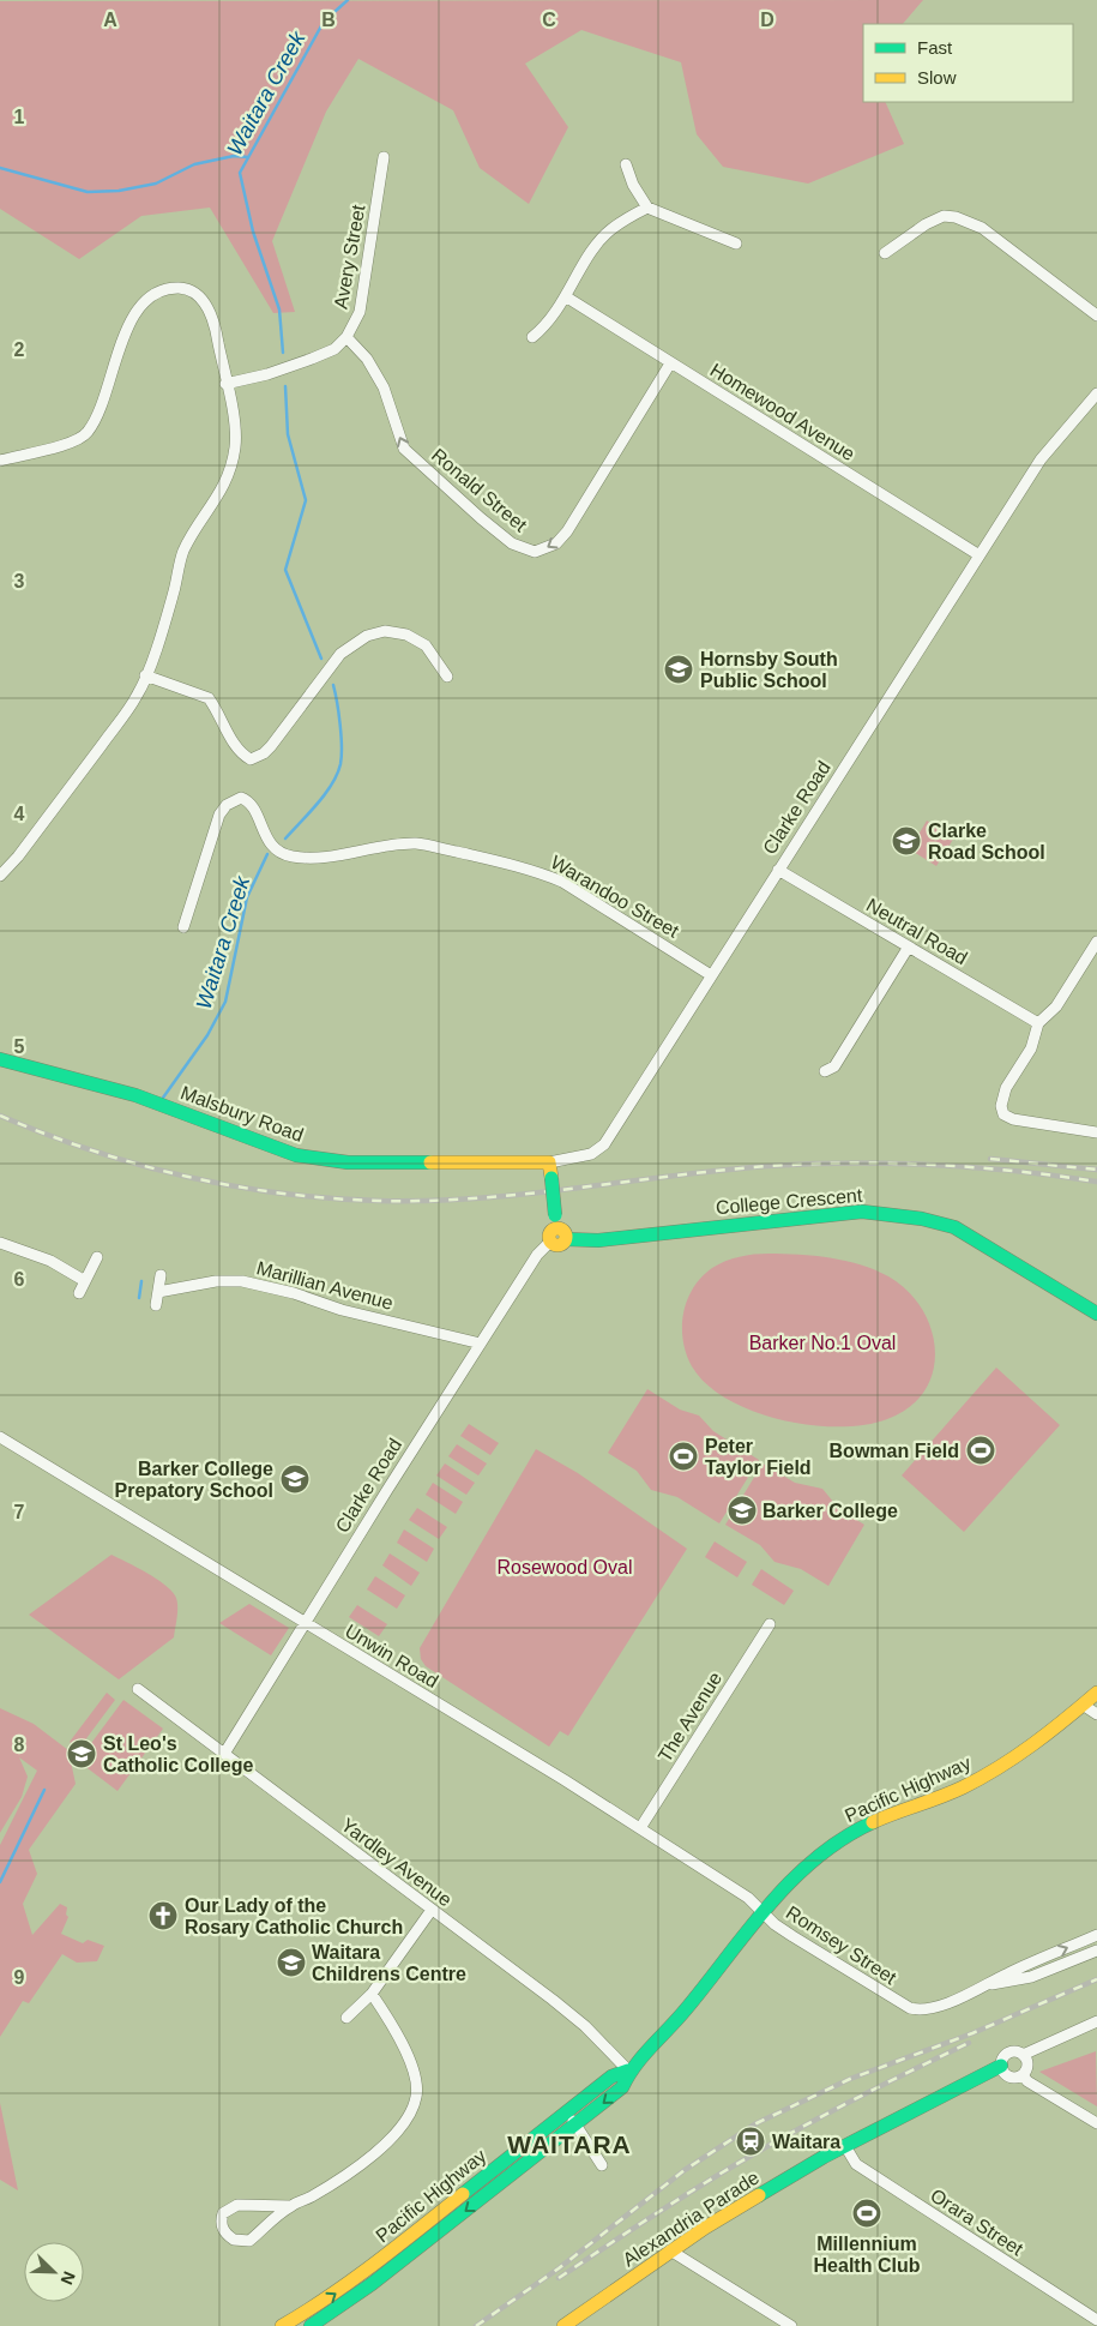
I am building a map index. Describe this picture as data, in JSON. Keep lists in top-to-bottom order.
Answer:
{
  "streets": {
    "street": [
      "Avery Street",
      "Homewood Avenue",
      "Ronald Street",
      "Clarke Road",
      "Warandoo Street",
      "Neutral Road",
      "Malsbury Road",
      "College Crescent",
      "Marillian Avenue",
      "Unwin Road",
      "The Avenue",
      "Pacific Highway",
      "Yardley Avenue",
      "Romsey Street",
      "Alexandria Parade",
      "Orara Street"
    ]
  },
  "crossings": [
    ["Avery Street", "Ronald Street"],
    ["Homewood Avenue", "Ronald Street"],
    ["Homewood Avenue", "Clarke Road"],
    ["Clarke Road", "Warandoo Street"],
    ["Clarke Road", "Neutral Road"],
    ["Clarke Road", "Malsbury Road"],
    ["Clarke Road", "College Crescent"],
    ["Clarke Road", "Marillian Avenue"],
    ["Clarke Road", "Unwin Road"],
    ["Clarke Road", "Yardley Avenue"],
    ["Unwin Road", "The Avenue"],
    ["Unwin Road", "Pacific Highway"],
    ["Unwin Road", "Romsey Street"],
    ["Pacific Highway", "Yardley Avenue"],
    ["Pacific Highway", "Romsey Street"],
    ["Alexandria Parade", "Orara Street"]
  ],
  "districts": ["WAITARA"],
  "water": ["Waitara Creek"],
  "parks": ["Barker No.1 Oval", "Rosewood Oval"],
  "places": {
    "school or university": [
      "Hornsby South Public School",
      "Clarke Road School",
      "Barker College Prepatory School",
      "Barker College",
      "St Leo's Catholic College",
      "Waitara Childrens Centre"
    ],
    "sports": ["Bowman Field", "Peter Taylor Field", "Millennium Health Club"],
    "church": ["Our Lady of the Rosary Catholic Church"],
    "station": ["Waitara"]
  },
  "legend": ["Fast", "Slow"],
  "north": "bottom right",
  "grid": {
    "columns": [
      "A",
      "B",
      "C",
      "D"
    ],
    "rows": [
      "1",
      "2",
      "3",
      "4",
      "5",
      "6",
      "7",
      "8",
      "9"
    ]
  }
}
